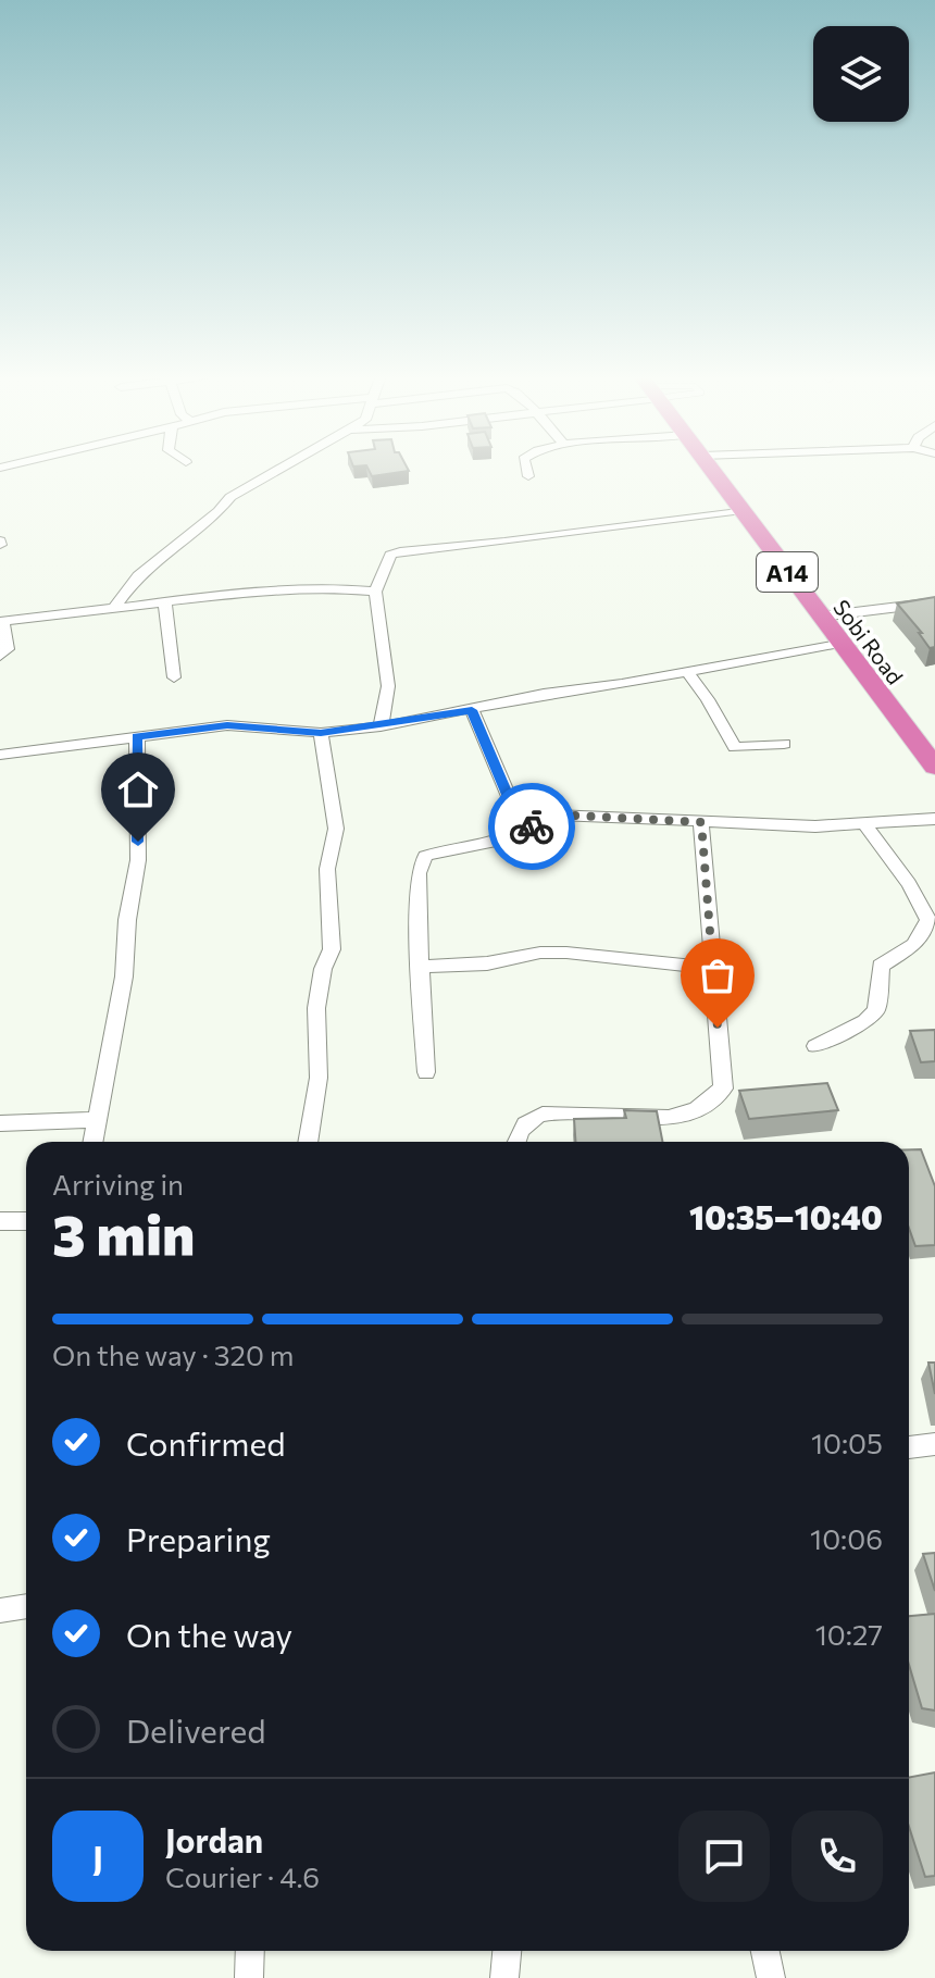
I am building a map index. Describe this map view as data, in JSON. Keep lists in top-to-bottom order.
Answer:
{
  "streets": {
    "highway": ["A14", "Sobi Road"]
  },
  "page": {
    "heading": ["3 min", "Arriving in", "10:35–10:40"],
    "panel": ["Jordan", "Courier · 4.6"],
    "bar": "On the way · 320 m",
    "list": [
      ["Confirmed", "10:05"],
      ["Preparing", "10:06"],
      ["On the way", "10:27"],
      "Delivered"
    ],
    "round": "J"
  }
}
